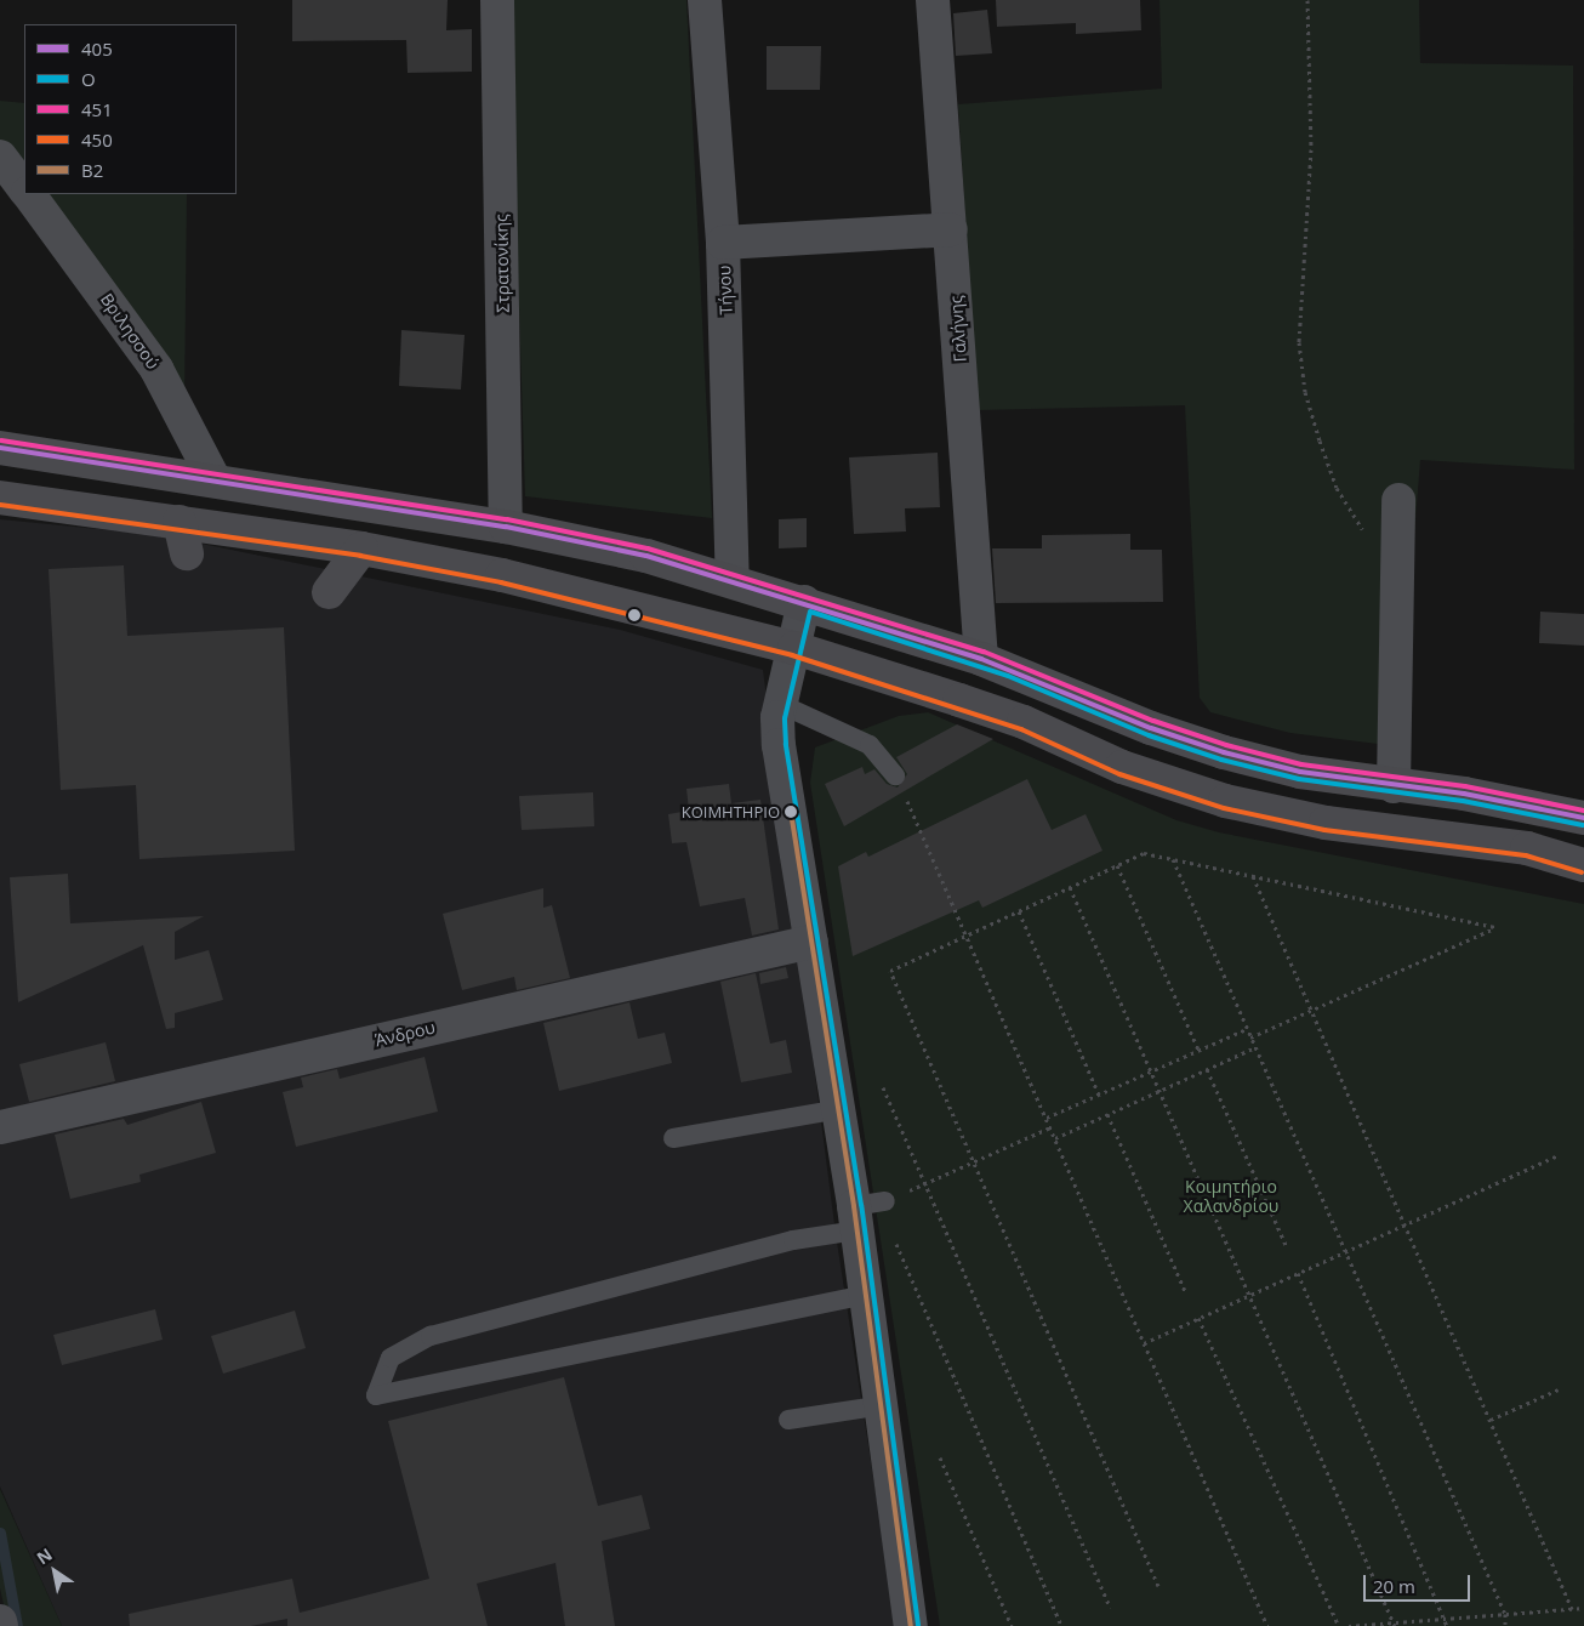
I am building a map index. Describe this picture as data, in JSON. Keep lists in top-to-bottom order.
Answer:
{
  "streets": {
    "street": [
      "Στρατονίκης",
      "Τήνου",
      "Γαλήνης",
      "Βριλησσού",
      "Άνδρου"
    ]
  },
  "parks": ["Κοιμητήριο Χαλανδρίου"],
  "places": ["ΚΟΙΜΗΤΗΡΙΟ"],
  "lines": [
    "transit line 451",
    "transit line 405",
    "transit line 450",
    "transit line Ο",
    "transit line Β2"
  ],
  "legend": [
    "405",
    "Ο",
    "451",
    "450",
    "Β2"
  ],
  "scale_bar": "20 m",
  "north": "top left"
}
